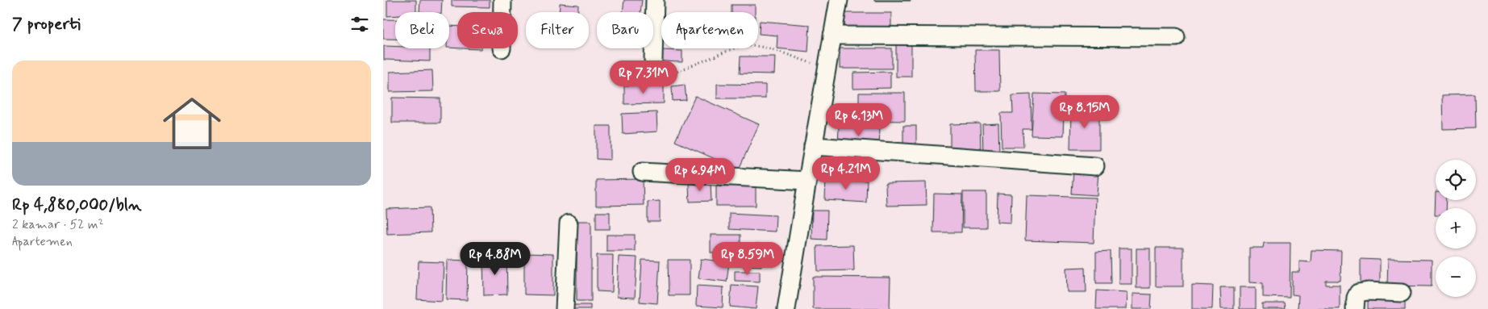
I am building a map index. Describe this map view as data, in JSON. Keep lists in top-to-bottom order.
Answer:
{
  "page": {
    "heading": "7 properti",
    "chip": [
      "Beli",
      "Sewa",
      "Filter",
      "Baru",
      "Apartemen"
    ],
    "list": [
      {
        "name": "Rp 4,880,000/bln",
        "note": "2 kamar · 52 m² · Apartemen"
      }
    ],
    "price": [
      "Rp 7.31M",
      "Rp 8.15M",
      "Rp 6.13M",
      "Rp 4.21M",
      "Rp 6.94M",
      "Rp 4.88M",
      "Rp 8.59M"
    ],
    "map_buttons": ["+", "−"]
  }
}
